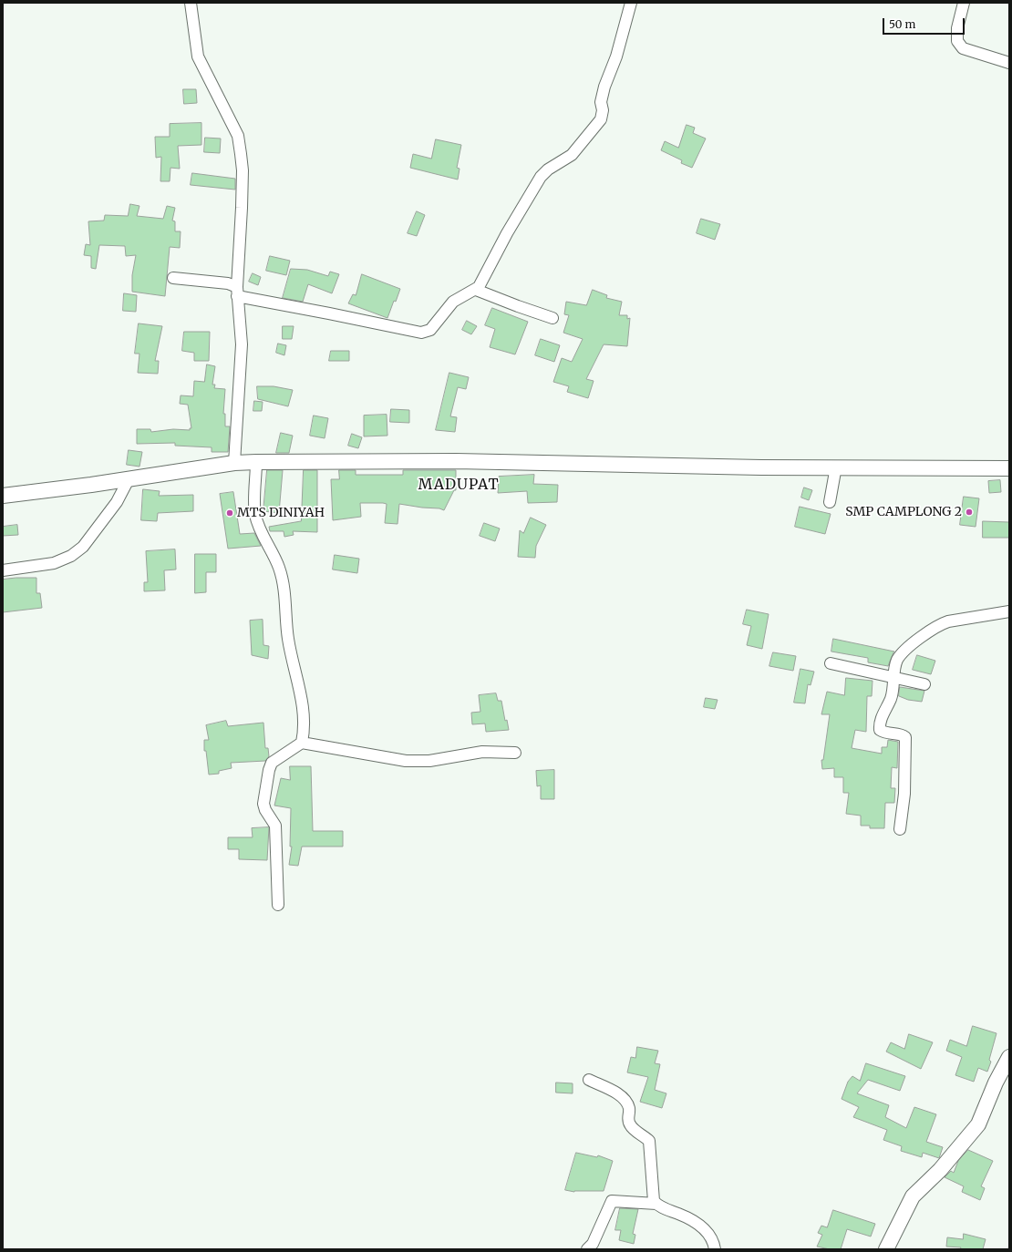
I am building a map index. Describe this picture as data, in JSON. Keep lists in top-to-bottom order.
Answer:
{
  "districts": ["MADUPAT"],
  "places": ["SMP CAMPLONG 2", "MTS DINIYAH"],
  "scale_bar": "50 m"
}
